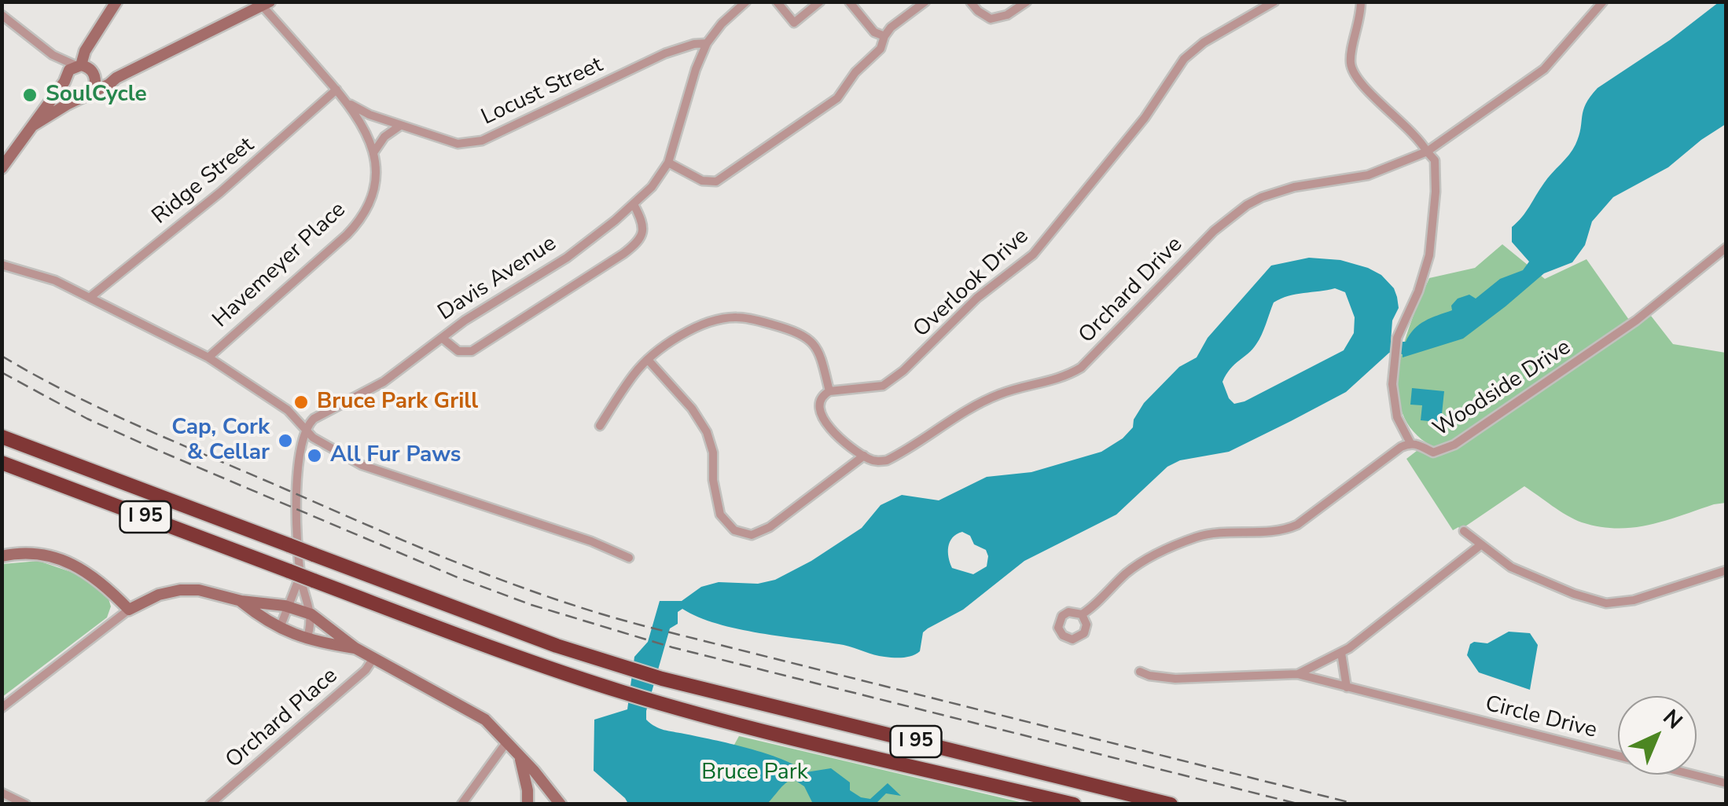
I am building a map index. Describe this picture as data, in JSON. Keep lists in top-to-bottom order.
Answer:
{
  "streets": {
    "highway": ["I 95"],
    "street": [
      "Locust Street",
      "Ridge Street",
      "Havemeyer Place",
      "Davis Avenue",
      "Overlook Drive",
      "Orchard Drive",
      "Woodside Drive",
      "Circle Drive",
      "Orchard Place"
    ]
  },
  "crossings": [
    ["Locust Street", "Davis Avenue"]
  ],
  "parks": ["Bruce Park"],
  "places": [
    "SoulCycle",
    "Bruce Park Grill",
    "Cap, Cork & Cellar",
    "All Fur Paws"
  ],
  "north": "top right"
}
